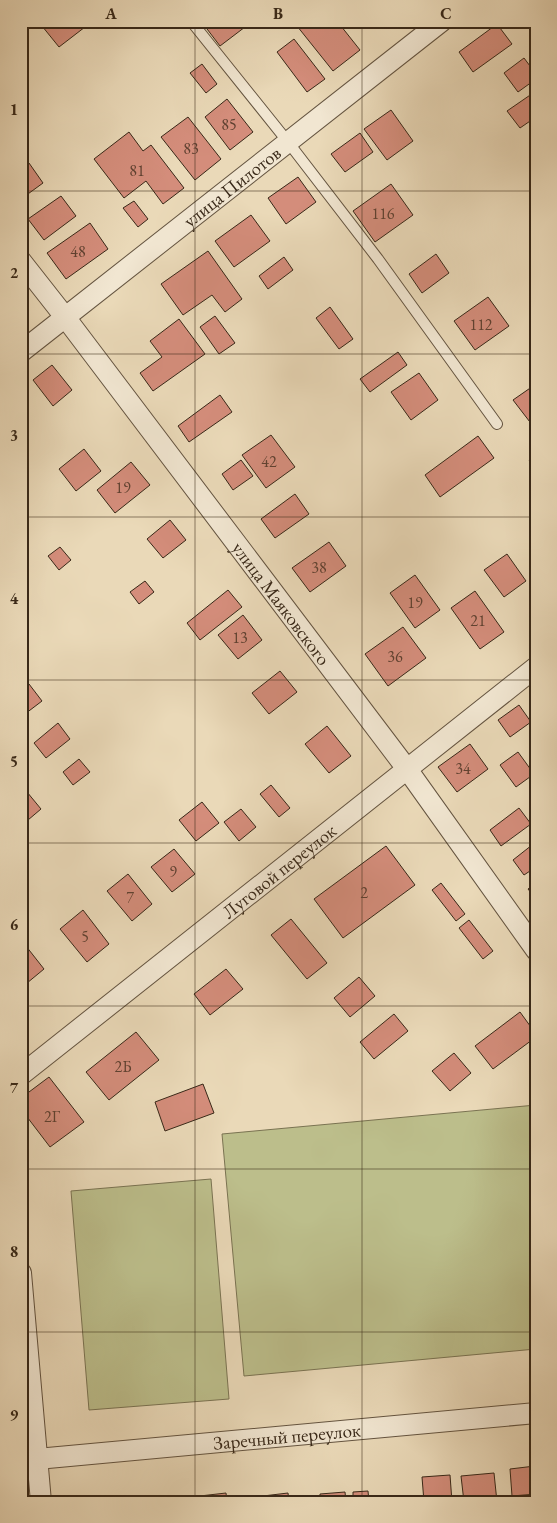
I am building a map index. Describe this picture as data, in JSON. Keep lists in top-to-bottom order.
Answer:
{
  "streets": {
    "street": [
      "улица Пилотов",
      "улица Маяковского",
      "Луговой переулок",
      "Заречный переулок"
    ]
  },
  "crossings": [
    ["улица Пилотов", "улица Маяковского"],
    ["улица Маяковского", "Луговой переулок"]
  ],
  "house_numbers": [
    "85",
    "83",
    "81",
    "116",
    "48",
    "112",
    "42",
    "19",
    "38",
    "19",
    "21",
    "13",
    "36",
    "34",
    "9",
    "2",
    "7",
    "5",
    "2Б",
    "2Г"
  ],
  "grid": {
    "columns": ["A", "B", "C"],
    "rows": [
      "1",
      "2",
      "3",
      "4",
      "5",
      "6",
      "7",
      "8",
      "9"
    ]
  }
}
